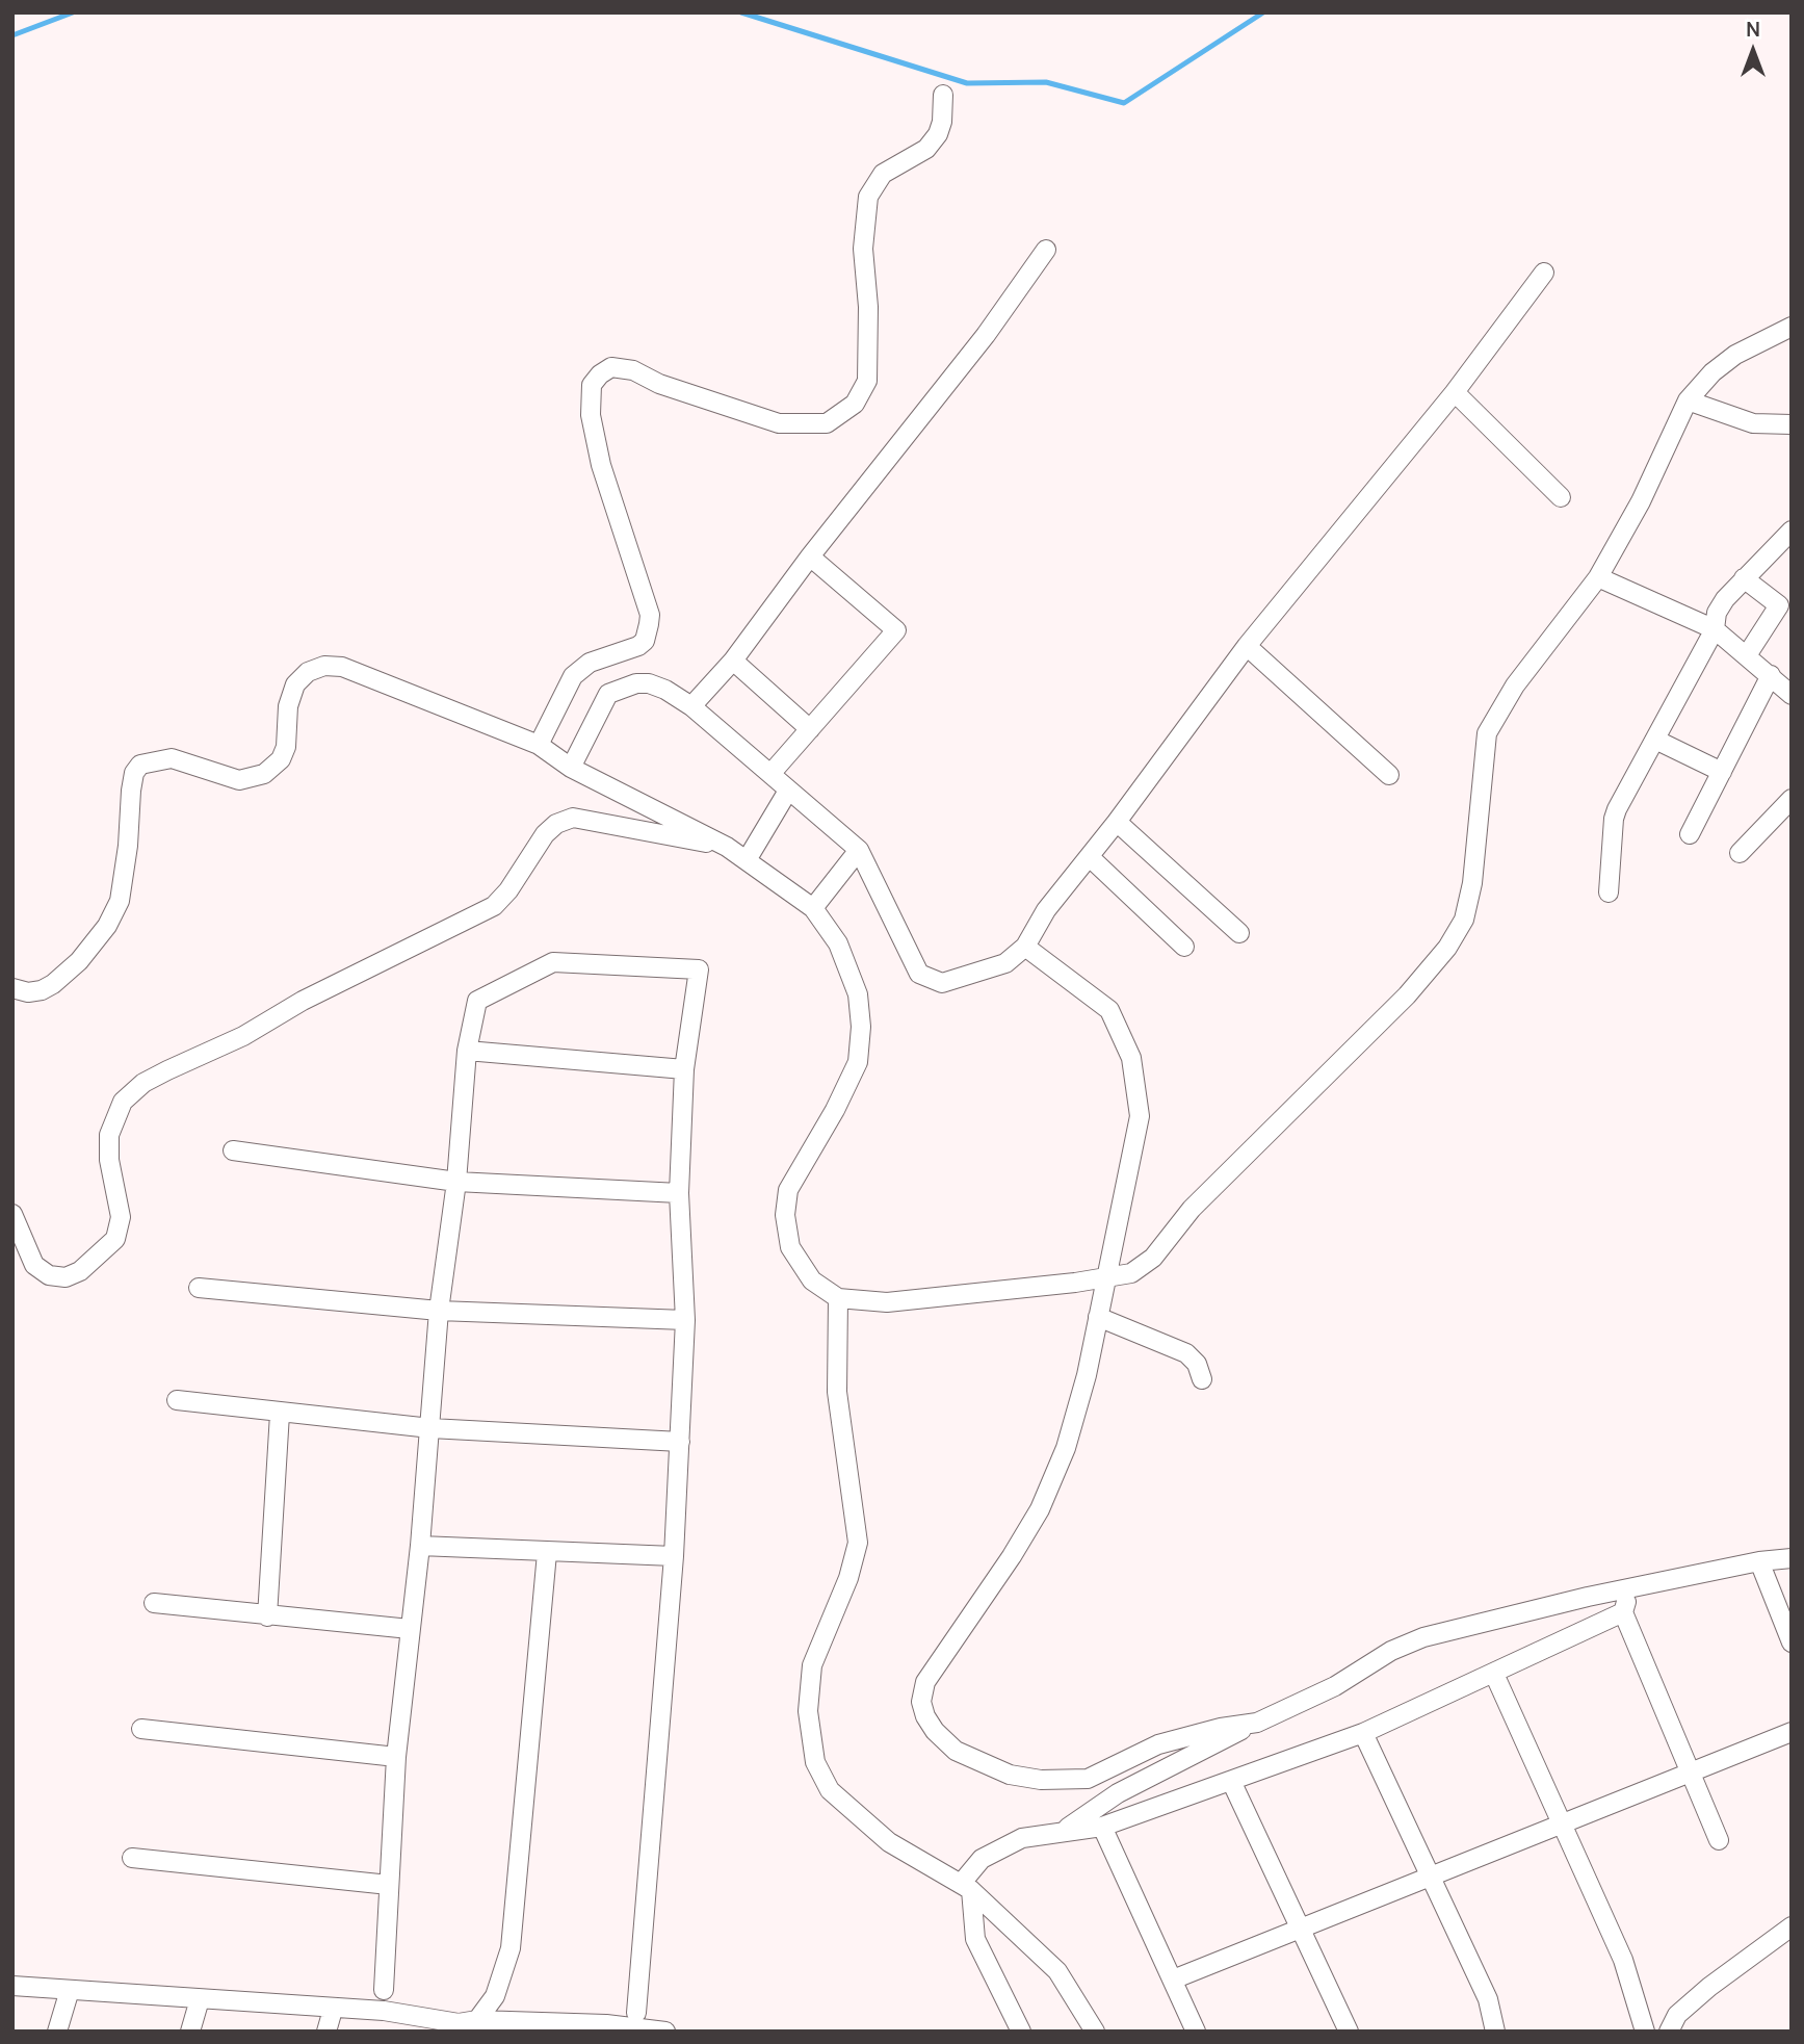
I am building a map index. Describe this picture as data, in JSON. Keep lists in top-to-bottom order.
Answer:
{
  "north": "top"
}
